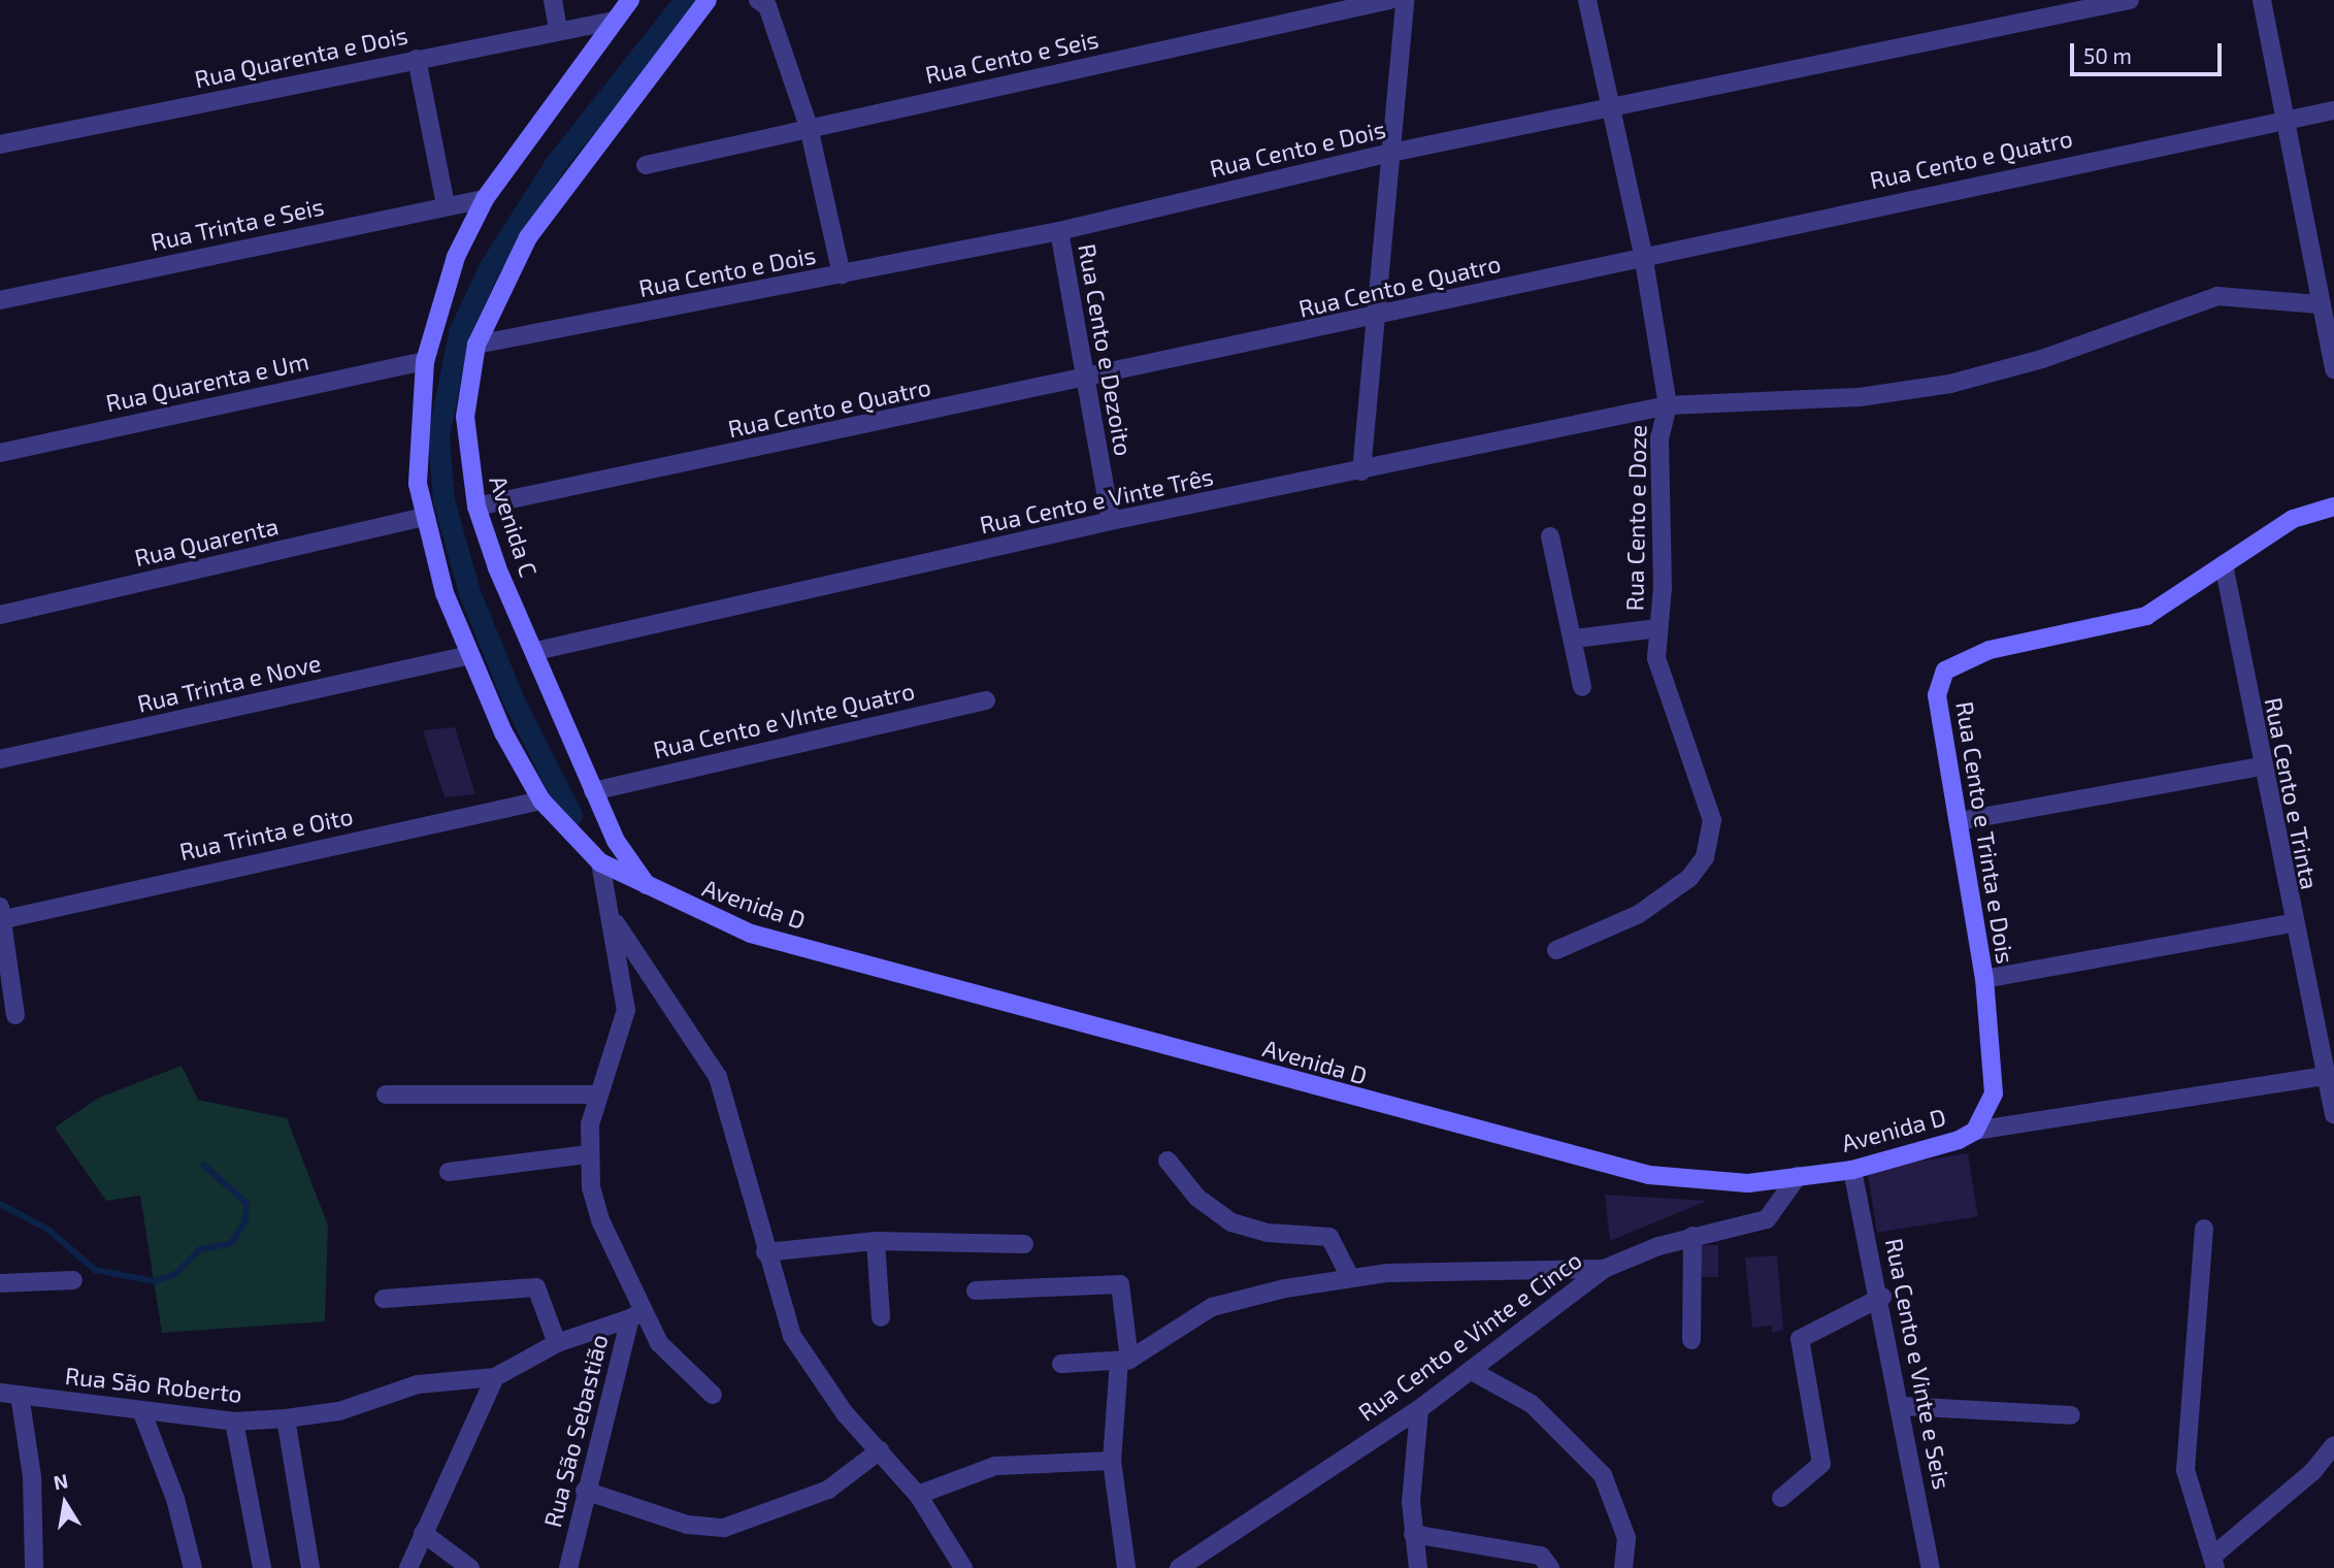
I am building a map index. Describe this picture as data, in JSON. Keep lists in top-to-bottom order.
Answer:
{
  "streets": {
    "main road": ["Avenida C", "Rua Cento e Trinta e Dois", "Avenida D"],
    "street": [
      "Rua Quarenta e Dois",
      "Rua Cento e Seis",
      "Rua Cento e Dois",
      "Rua Cento e Quatro",
      "Rua Trinta e Seis",
      "Rua Cento e Dezoito",
      "Rua Quarenta e Um",
      "Rua Cento e Vinte Três",
      "Rua Cento e Doze",
      "Rua Quarenta",
      "Rua Trinta e Nove",
      "Rua Cento e VInte Quatro",
      "Rua Cento e Trinta",
      "Rua Trinta e Oito",
      "Rua Cento e Vinte e Cinco",
      "Rua Cento e Vinte e Seis",
      "Rua São Roberto",
      "Rua São Sebastião"
    ]
  },
  "crossings": [
    ["Rua Quarenta e Dois", "Avenida D"],
    ["Rua Cento e Dois", "Rua Cento e Dezoito"],
    ["Rua Cento e Dois", "Rua Cento e Doze"],
    ["Rua Cento e Dois", "Avenida C"],
    ["Rua Cento e Quatro", "Rua Cento e Dezoito"],
    ["Rua Cento e Quatro", "Rua Cento e Doze"],
    ["Rua Cento e Quatro", "Avenida C"],
    ["Rua Trinta e Seis", "Avenida D"],
    ["Rua Cento e Dezoito", "Rua Cento e Vinte Três"],
    ["Rua Quarenta e Um", "Avenida D"],
    ["Rua Cento e Vinte Três", "Rua Cento e Doze"],
    ["Rua Cento e Vinte Três", "Avenida C"],
    ["Avenida C", "Rua Cento e VInte Quatro"],
    ["Avenida C", "Avenida D"],
    ["Rua Quarenta", "Avenida D"],
    ["Rua Trinta e Nove", "Avenida D"],
    ["Rua Cento e Trinta", "Rua Cento e Trinta e Dois"],
    ["Rua Cento e Trinta e Dois", "Avenida D"],
    ["Rua Trinta e Oito", "Avenida D"],
    ["Avenida D", "Rua Cento e Vinte e Cinco"],
    ["Avenida D", "Rua Cento e Vinte e Seis"],
    ["Rua São Roberto", "Rua São Sebastião"]
  ],
  "scale_bar": "50 m",
  "north": "top"
}
